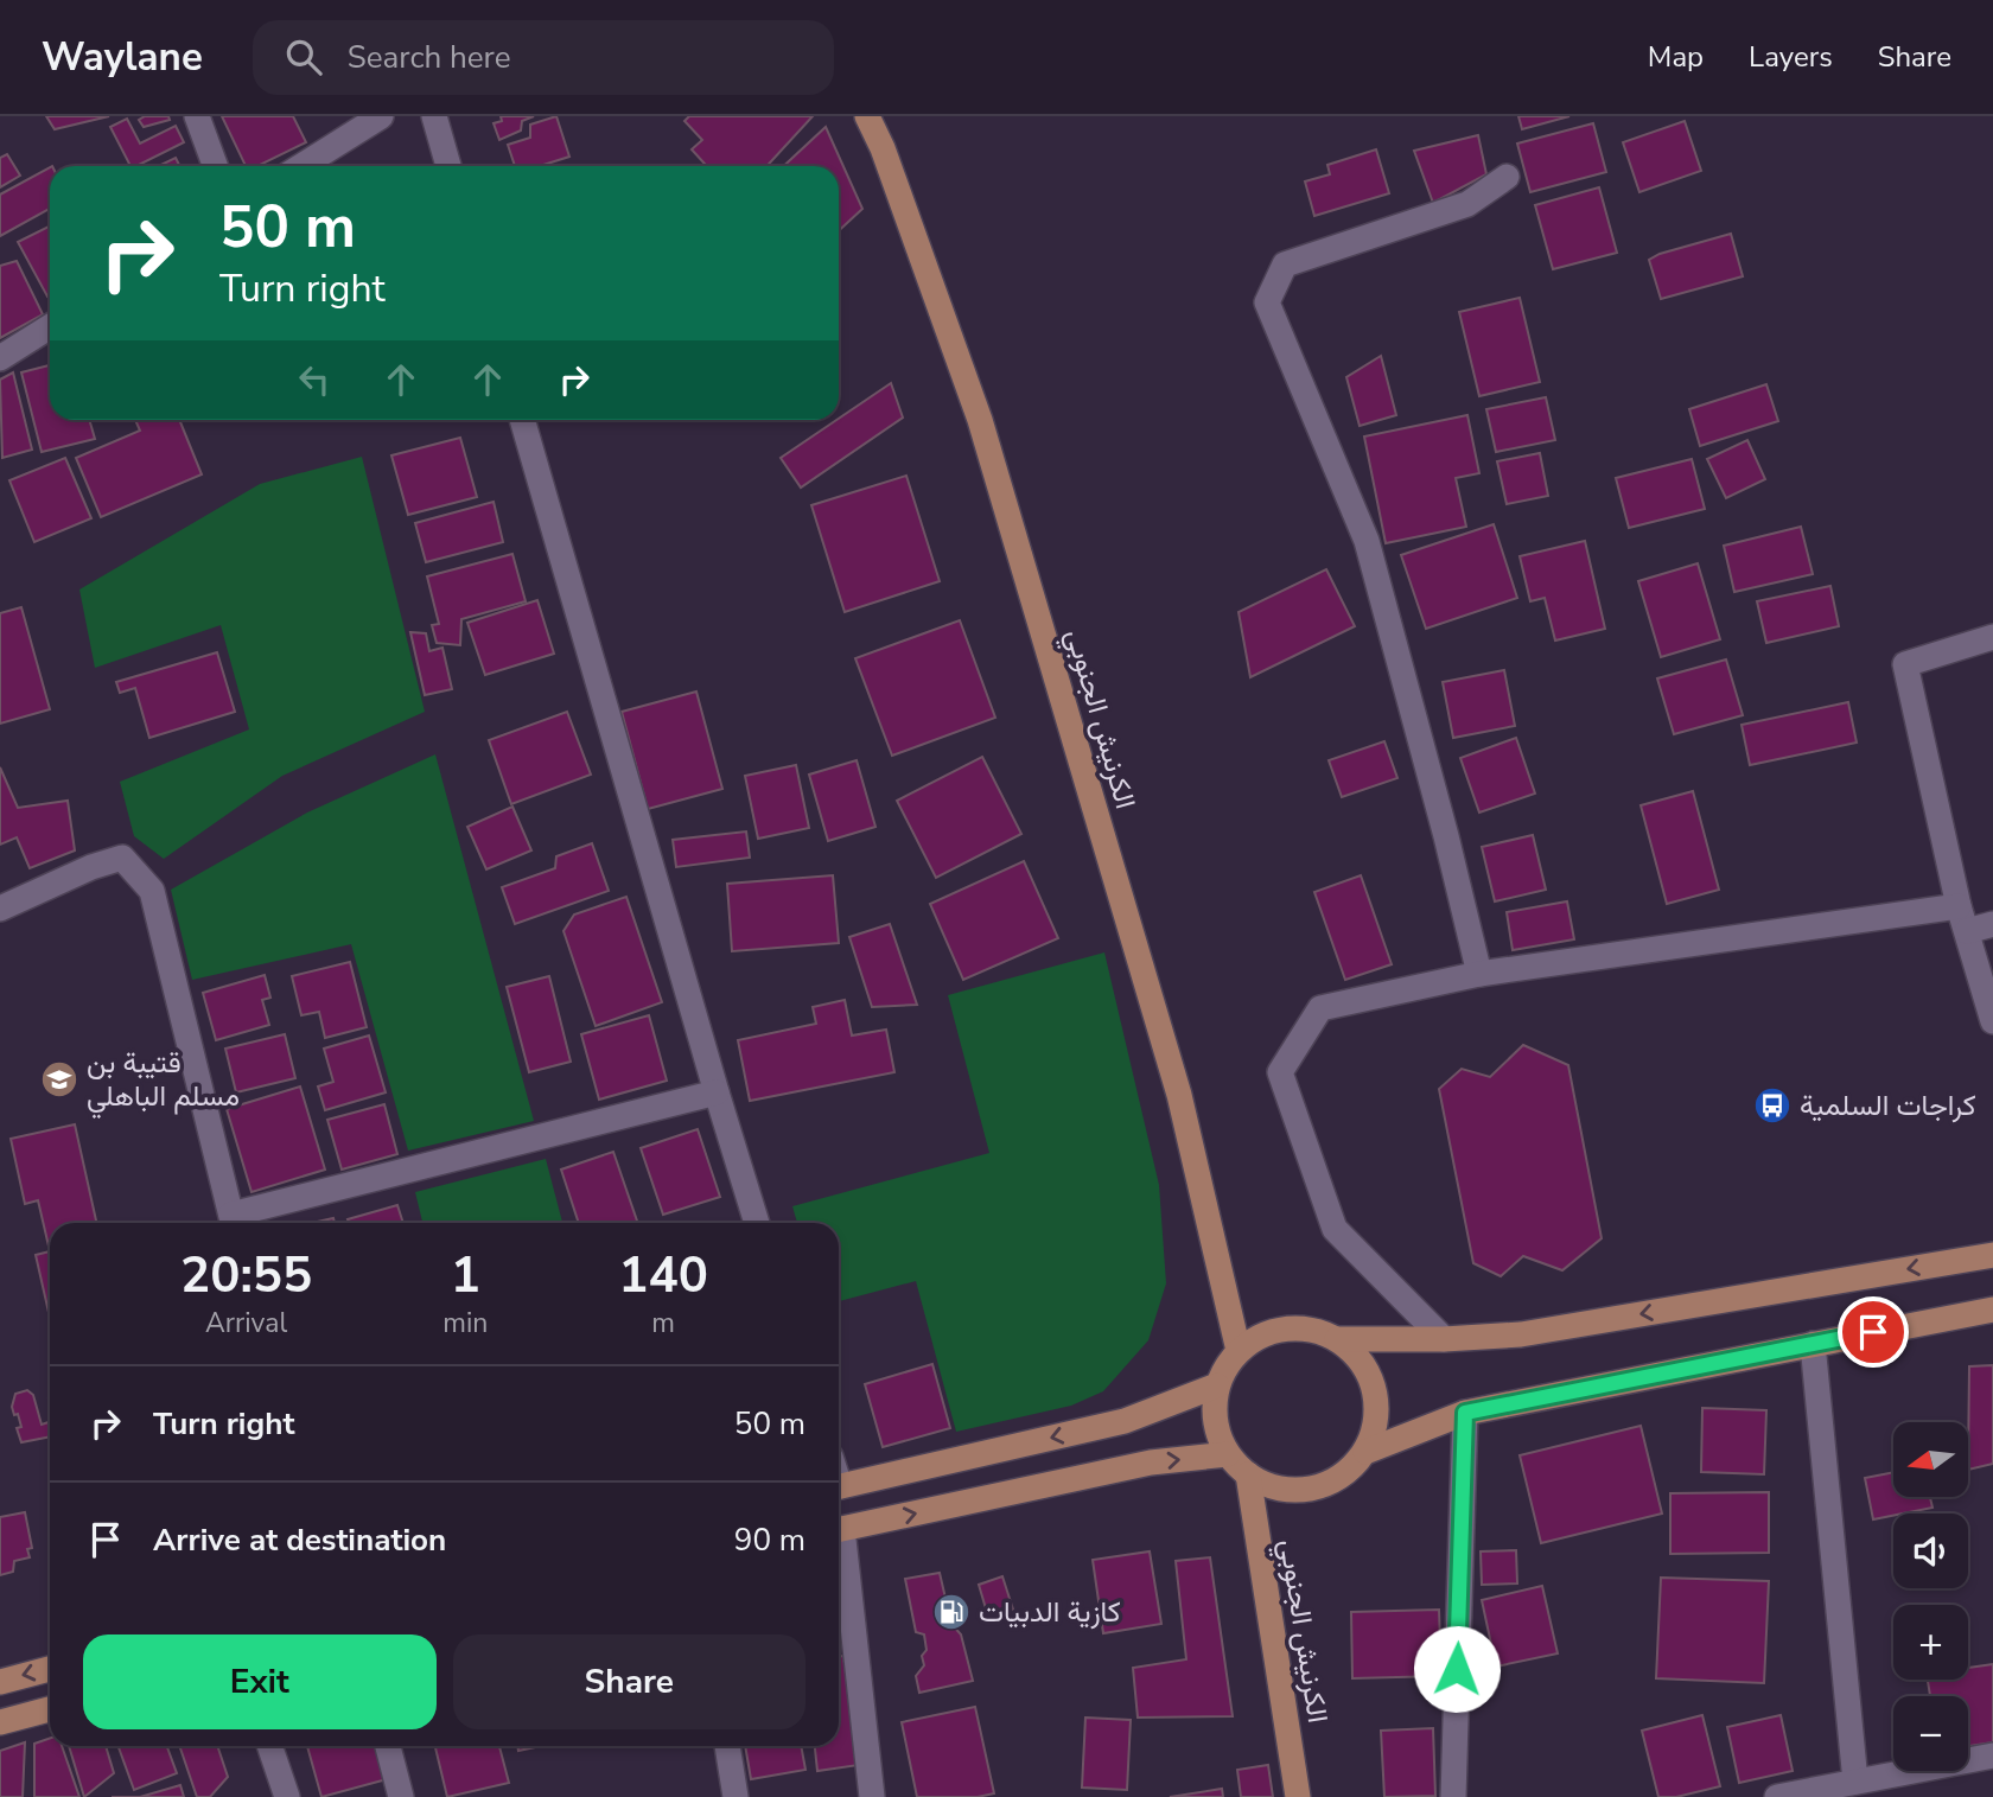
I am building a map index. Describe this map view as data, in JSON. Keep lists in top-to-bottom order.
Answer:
{
  "streets": {
    "main road": ["الكرنيش الجنوبي"]
  },
  "places": {
    "school or university": ["قتيبة بن مسلم الباهلي"],
    "bus stop": ["كراجات السلمية"],
    "fuel station": ["كازية الدبيات"]
  },
  "north": "left",
  "page": {
    "header": "Waylane",
    "search": "Search here",
    "nav": ["Map", "Layers", "Share"],
    "turn": ["50 m", "Turn right"],
    "eta": [
      "20:55",
      "Arrival",
      "1",
      "min",
      "140",
      "m"
    ],
    "list": [
      {
        "name": "Turn right",
        "value": "50 m"
      },
      {
        "name": "Arrive at destination",
        "value": "90 m"
      }
    ],
    "map_buttons": ["+", "−"],
    "buttons": ["Exit", "Share"]
  }
}
